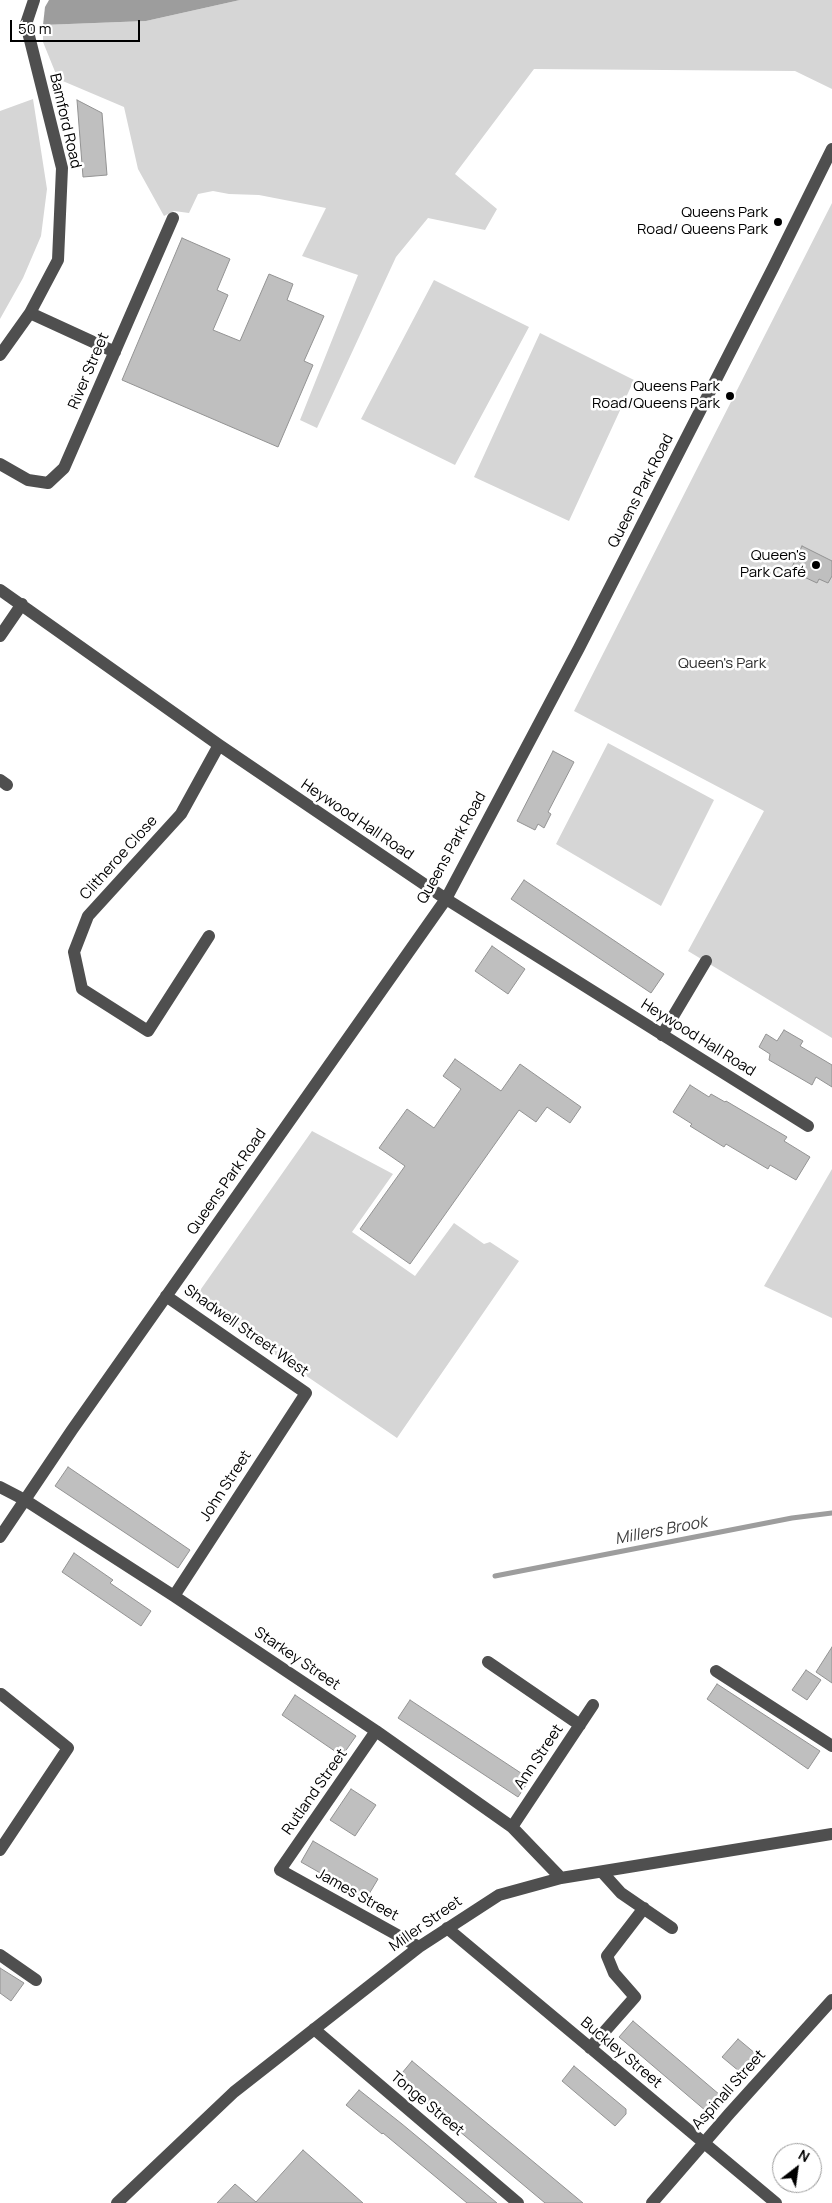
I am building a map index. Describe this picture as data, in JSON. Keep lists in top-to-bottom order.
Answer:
{
  "streets": {
    "street": [
      "Bamford Road",
      "River Street",
      "Queens Park Road",
      "Heywood Hall Road",
      "Clitheroe Close",
      "Shadwell Street West",
      "John Street",
      "Starkey Street",
      "Ann Street",
      "Rutland Street",
      "James Street",
      "Miller Street",
      "Buckley Street",
      "Aspinall Street",
      "Tonge Street"
    ]
  },
  "crossings": [
    ["Queens Park Road", "Heywood Hall Road"],
    ["Queens Park Road", "Shadwell Street West"],
    ["Queens Park Road", "Starkey Street"],
    ["Heywood Hall Road", "Clitheroe Close"],
    ["Shadwell Street West", "John Street"],
    ["John Street", "Starkey Street"],
    ["Starkey Street", "Ann Street"],
    ["Starkey Street", "Rutland Street"],
    ["Starkey Street", "Miller Street"],
    ["Rutland Street", "James Street"],
    ["James Street", "Miller Street"],
    ["Miller Street", "Buckley Street"],
    ["Miller Street", "Tonge Street"],
    ["Buckley Street", "Aspinall Street"]
  ],
  "water": ["Millers Brook"],
  "parks": ["Queen's Park"],
  "places": ["Queens Park Road/ Queens Park", "Queens Park Road/Queens Park", "Queen's Park Café"],
  "scale_bar": "50 m",
  "north": "top right"
}
